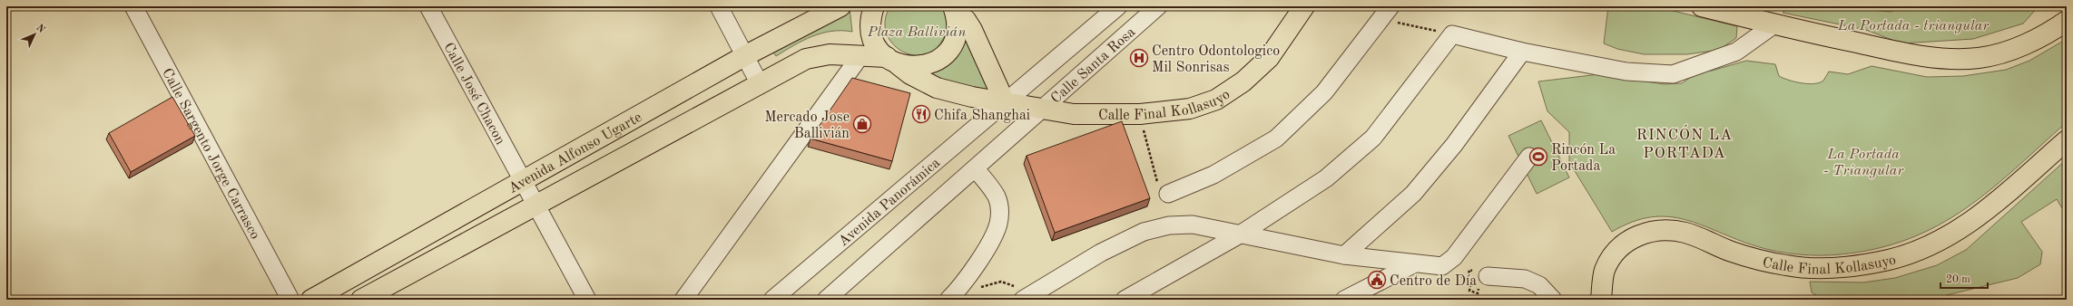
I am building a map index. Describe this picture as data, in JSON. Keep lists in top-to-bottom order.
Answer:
{
  "streets": {
    "main road": ["Calle Final Kollasuyo", "Avenida Alfonso Ugarte"],
    "street": [
      "Calle Santa Rosa",
      "Calle José Chacon",
      "Calle Sargento Jorge Carrasco",
      "Avenida Panorámica"
    ]
  },
  "crossings": [
    ["Calle Santa Rosa", "Calle Final Kollasuyo"],
    ["Calle Santa Rosa", "Avenida Panorámica"],
    ["Calle José Chacon", "Avenida Alfonso Ugarte"],
    ["Calle Final Kollasuyo", "Avenida Alfonso Ugarte"],
    ["Calle Final Kollasuyo", "Avenida Panorámica"]
  ],
  "districts": ["RINCÓN LA PORTADA"],
  "parks": ["La Portada - triangular", "Plaza Ballivián", "La Portada - Triangular"],
  "places": {
    "hospital": ["Centro Odontologico Mil Sonrisas"],
    "restaurant": ["Chifa Shanghai"],
    "shop": ["Mercado Jose Ballivián"],
    "sports": ["Rincón La Portada"],
    "public building": ["Centro de Día"]
  },
  "scale_bar": "20 m",
  "north": "top right"
}
